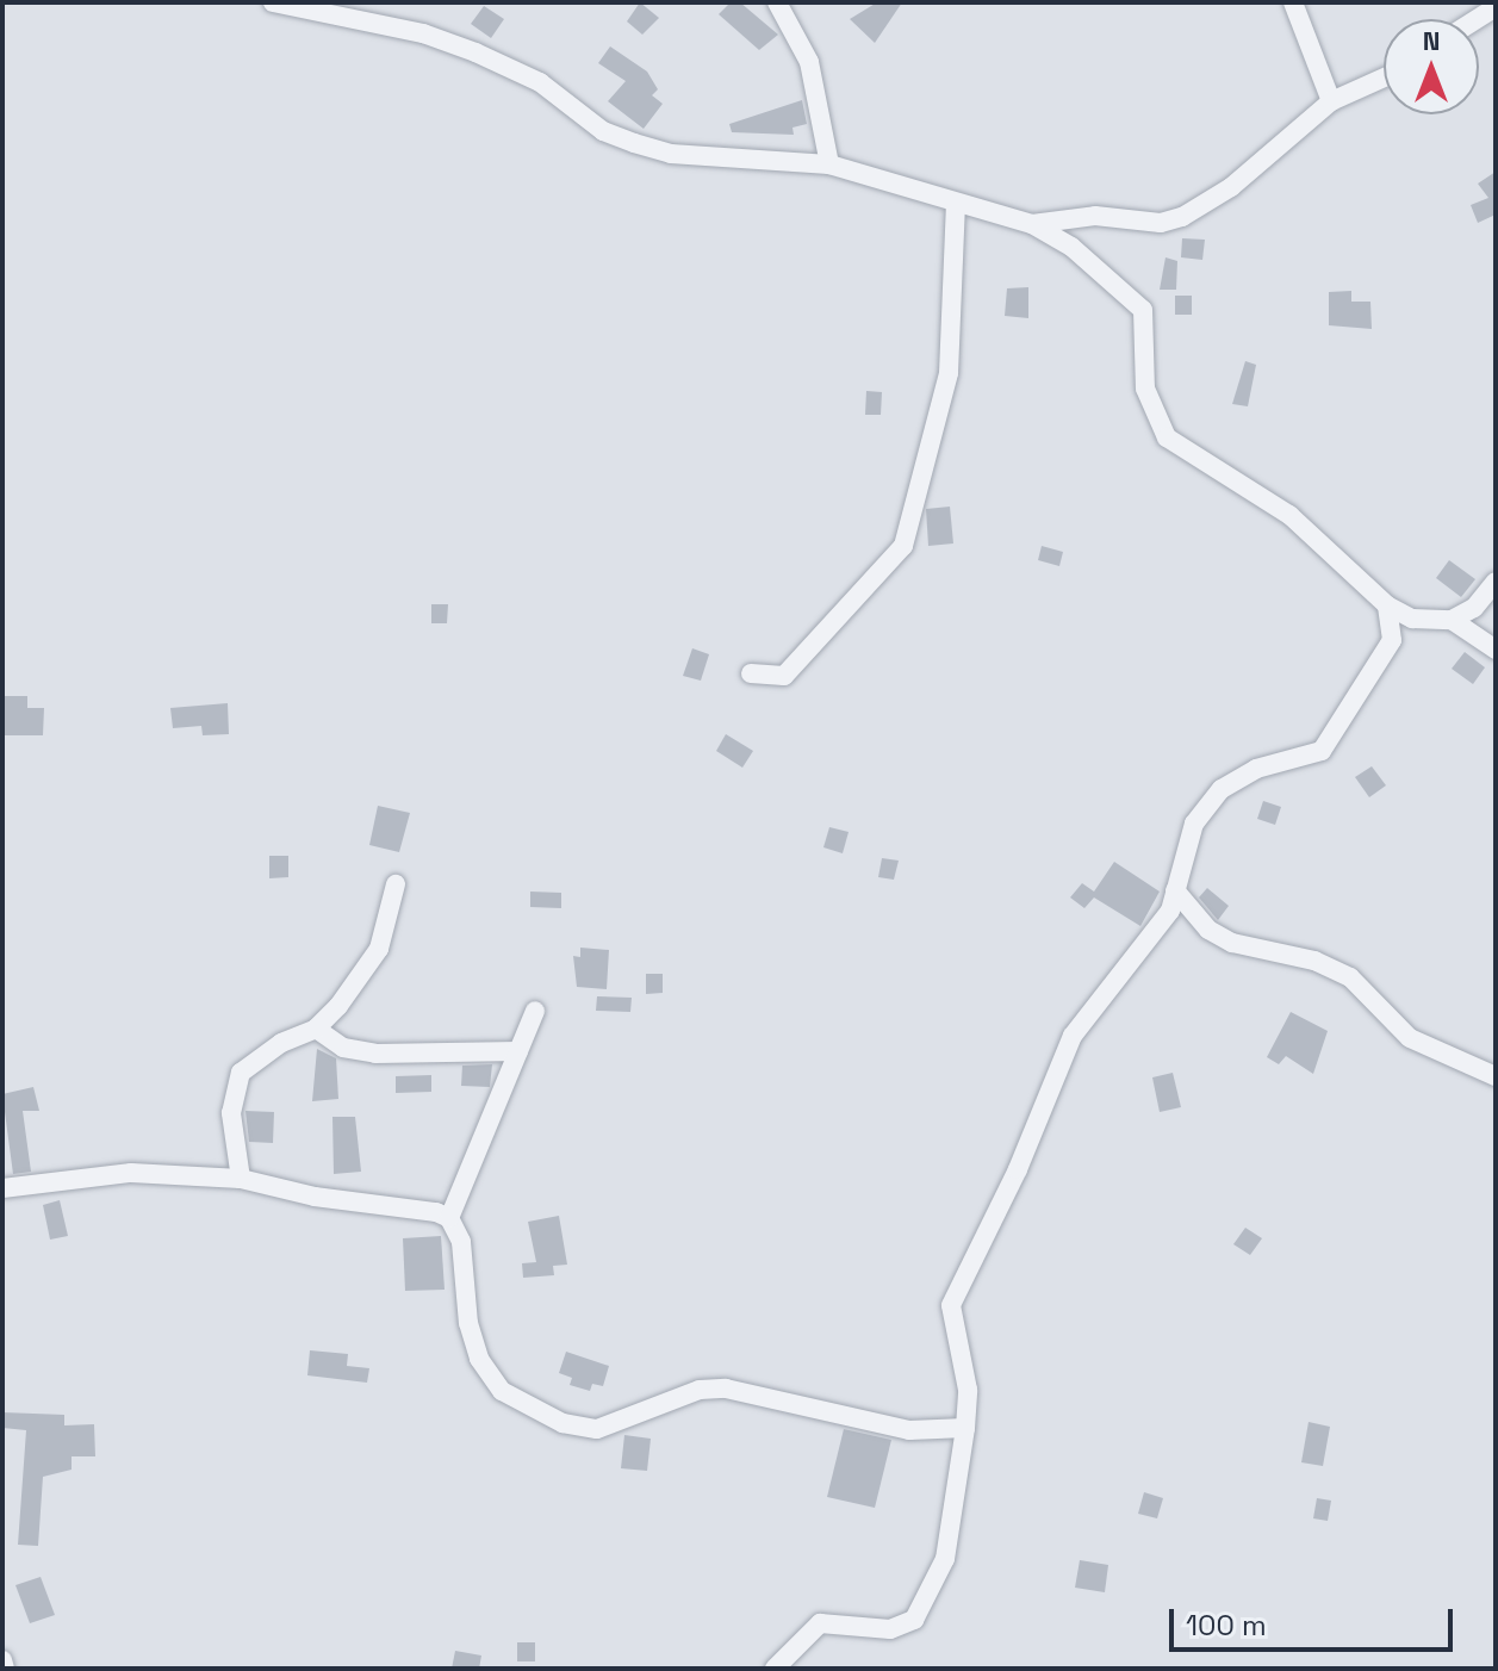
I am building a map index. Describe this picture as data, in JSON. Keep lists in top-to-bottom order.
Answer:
{
  "scale_bar": "100 m",
  "north": "top"
}
